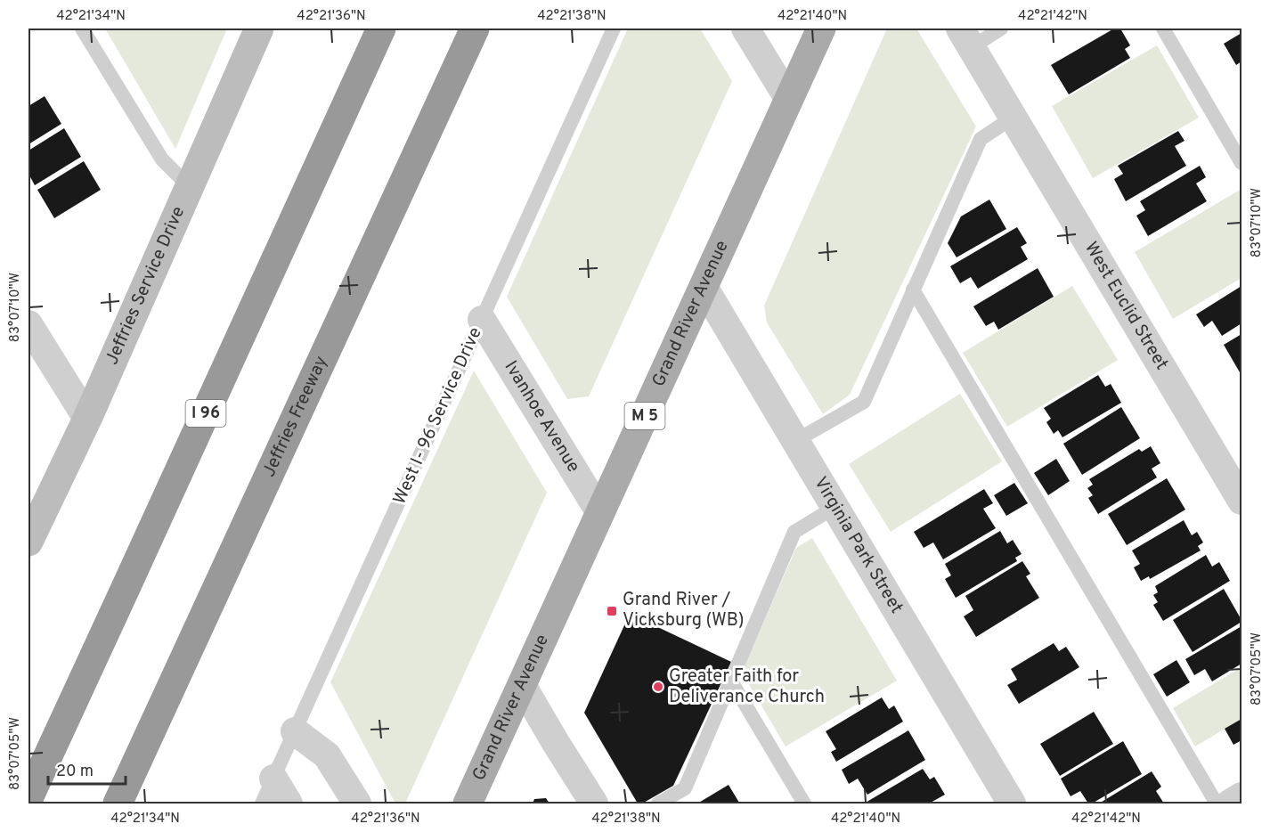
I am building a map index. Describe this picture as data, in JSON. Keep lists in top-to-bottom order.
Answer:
{
  "streets": {
    "highway": ["I 96", "Jeffries Freeway"],
    "main road": ["Grand River Avenue", "M 5"],
    "street": [
      "Jeffries Service Drive",
      "West Euclid Street",
      "Ivanhoe Avenue",
      "Virginia Park Street"
    ],
    "lane": ["West I- 96 Service Drive"]
  },
  "crossings": [
    ["Grand River Avenue", "Ivanhoe Avenue"],
    ["Grand River Avenue", "Virginia Park Street"],
    ["West I- 96 Service Drive", "Ivanhoe Avenue"]
  ],
  "places": {
    "transit": ["Grand River / Vicksburg (WB)"],
    "other": ["Greater Faith for Deliverance Church"]
  },
  "scale_bar": "20 m",
  "coordinates": [
    "42°21'34\"N",
    "42°21'36\"N",
    "42°21'38\"N",
    "42°21'40\"N",
    "42°21'42\"N",
    "83°07'10\"W",
    "83°07'05\"W"
  ]
}
